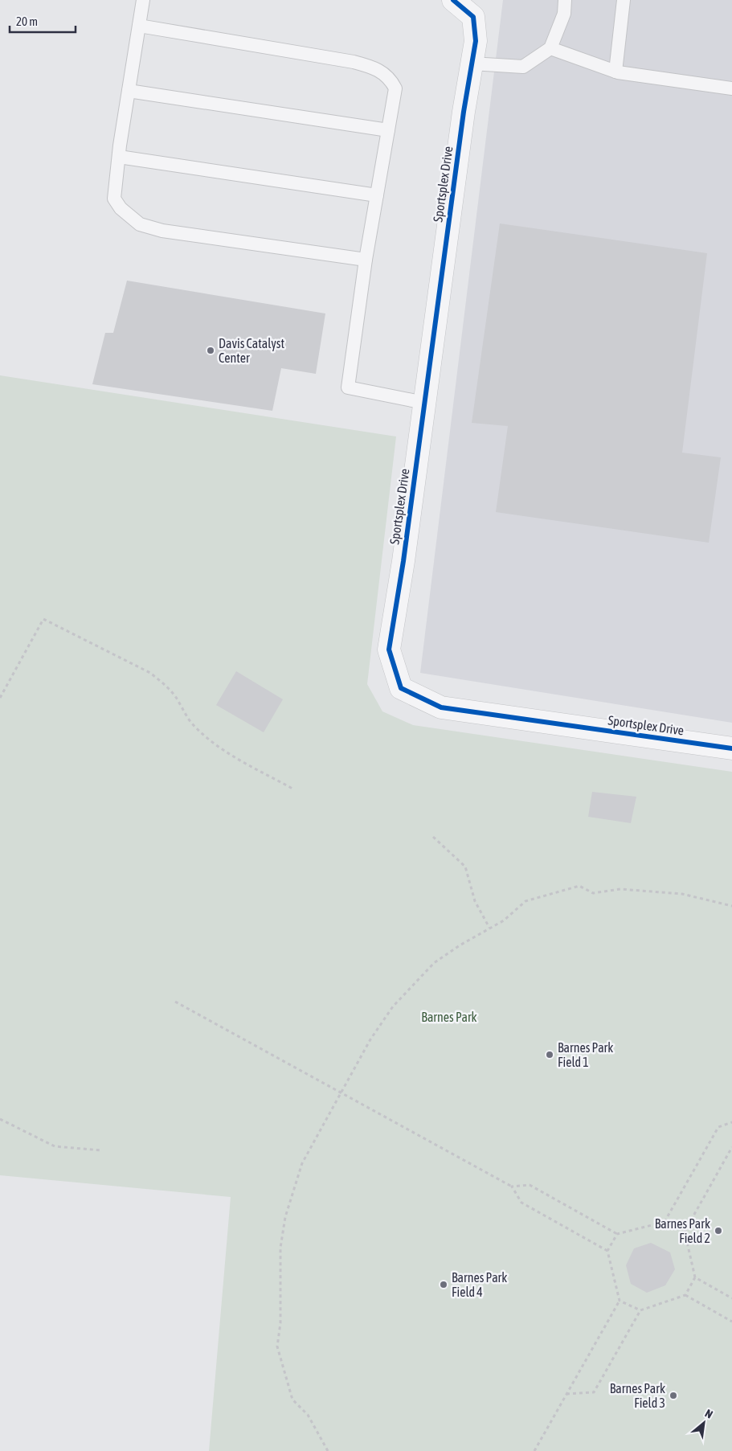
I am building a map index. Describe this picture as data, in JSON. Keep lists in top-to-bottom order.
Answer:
{
  "streets": {
    "street": ["Sportsplex Drive"]
  },
  "parks": ["Barnes Park"],
  "places": [
    "Davis Catalyst Center",
    "Barnes Park Field 1",
    "Barnes Park Field 2",
    "Barnes Park Field 4",
    "Barnes Park Field 3"
  ],
  "scale_bar": "20 m",
  "north": "top right"
}
